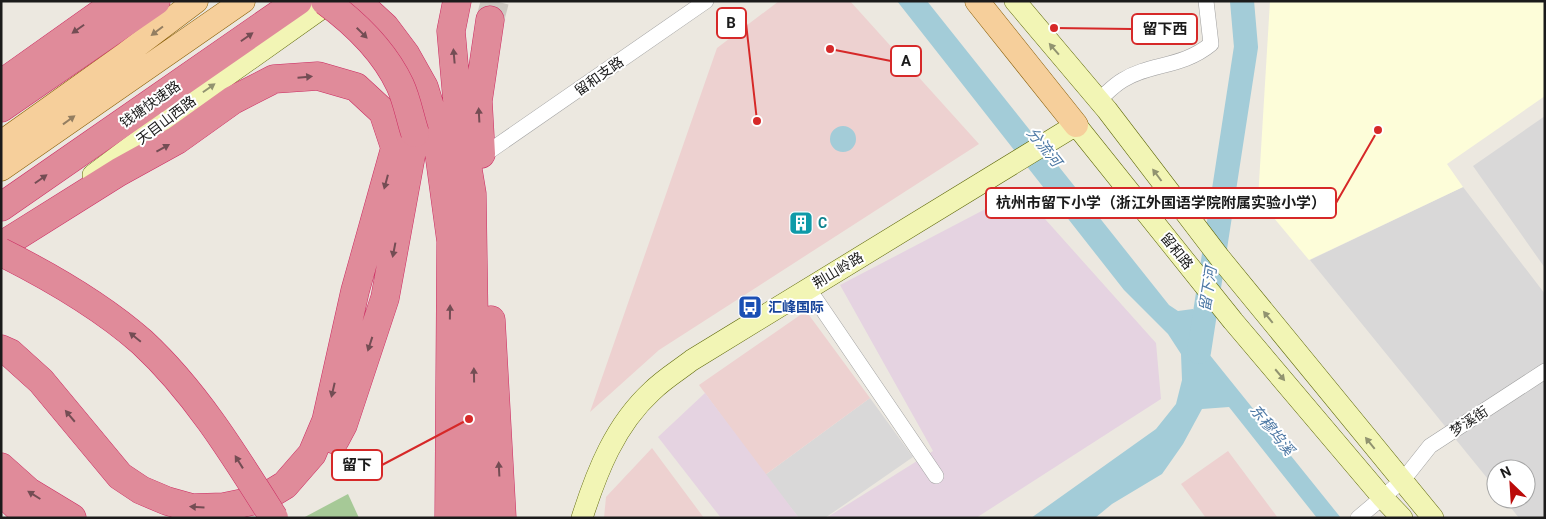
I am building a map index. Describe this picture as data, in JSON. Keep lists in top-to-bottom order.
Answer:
{
  "streets": {
    "highway": ["钱塘快速路"],
    "main road": ["天目山西路", "留和路", "荆山岭路"],
    "street": ["留和支路", "梦溪街"]
  },
  "crossings": [
    ["留和路", "荆山岭路"],
    ["留和路", "梦溪街"]
  ],
  "water": ["分流河", "留下河", "东穆坞溪"],
  "places": {
    "other": [
      "留下西",
      "A",
      "B",
      "杭州市留下小学（浙江外国语学院附属实验小学）",
      "留下"
    ],
    "building": ["C"],
    "bus stop": ["汇峰国际"]
  },
  "north": "top left"
}
